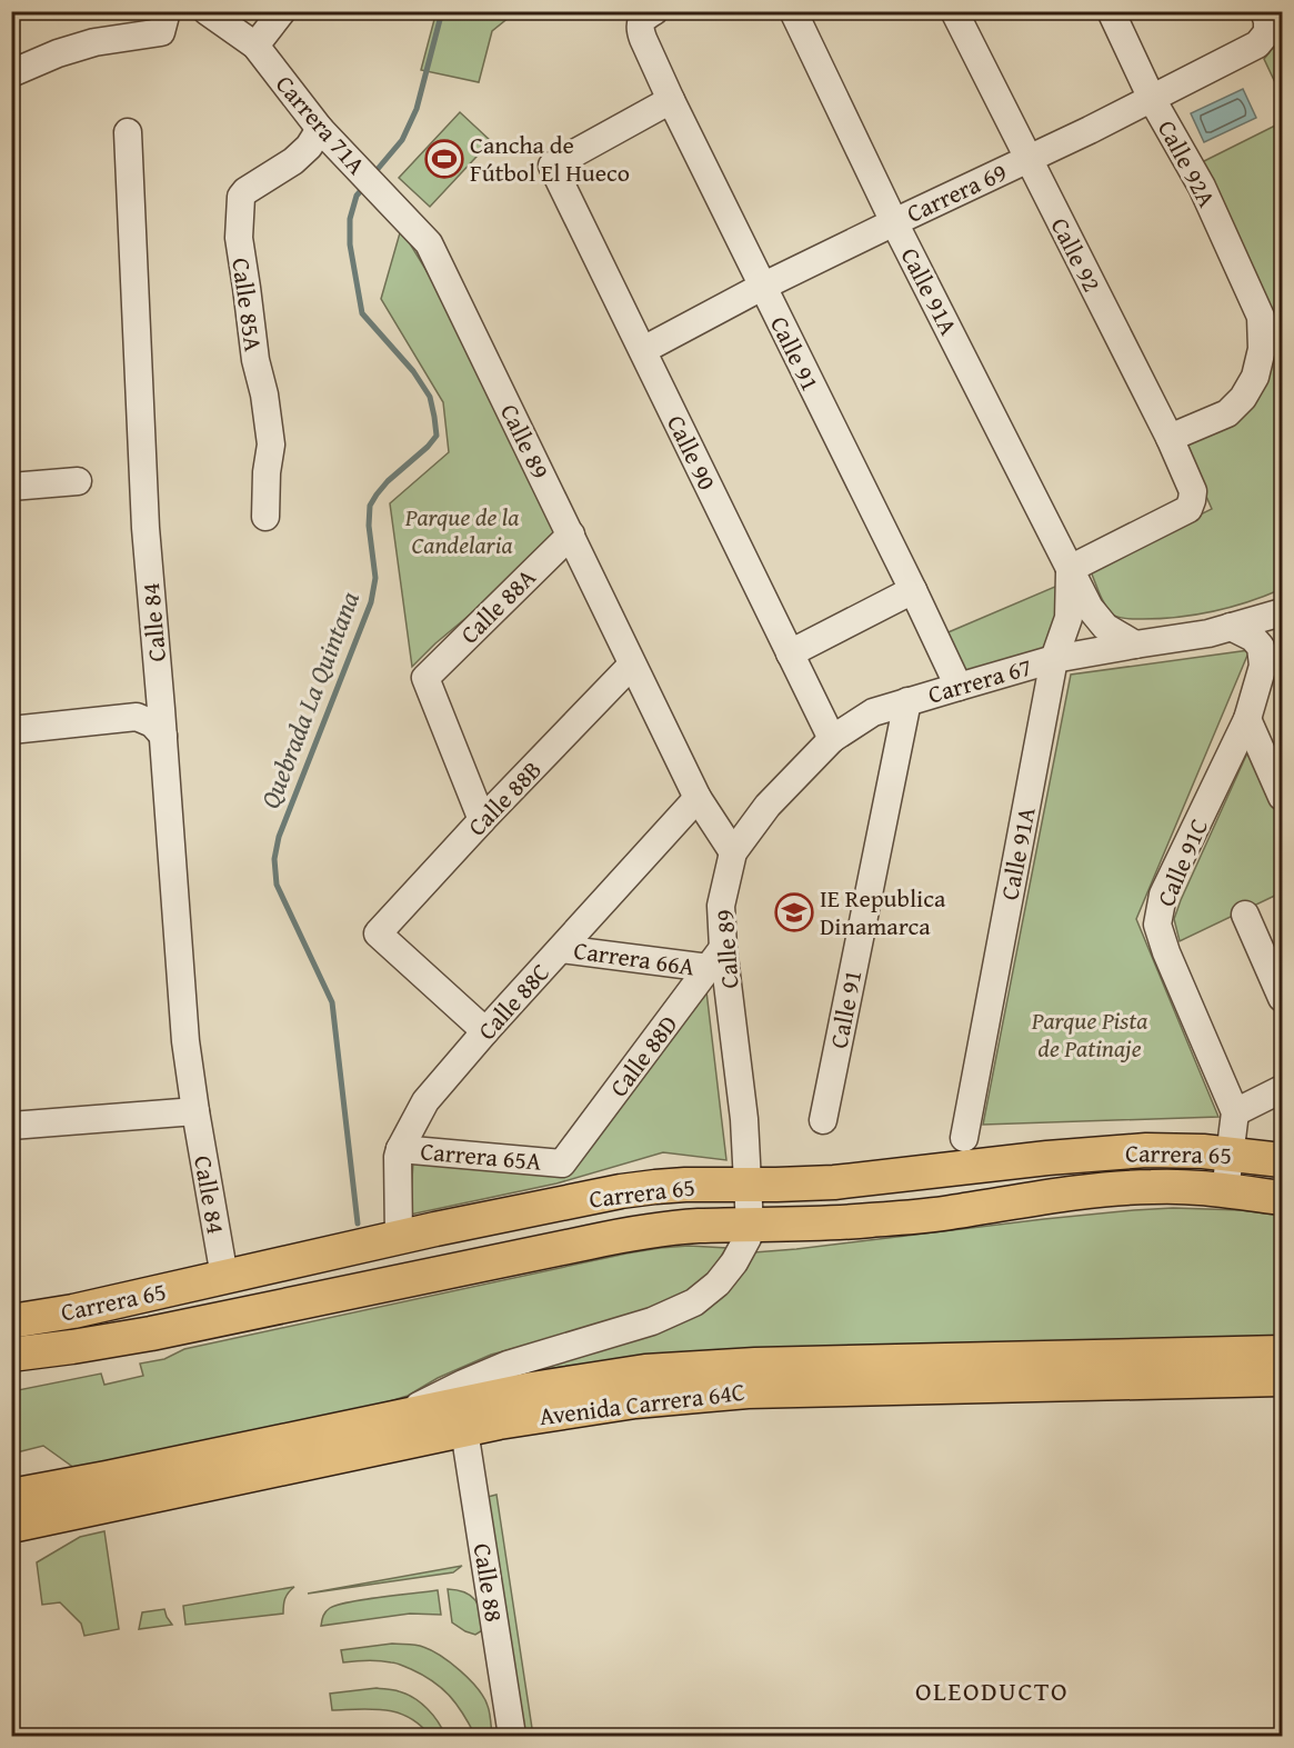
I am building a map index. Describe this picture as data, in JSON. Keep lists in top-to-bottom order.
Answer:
{
  "streets": {
    "main road": ["Carrera 65", "Avenida Carrera 64C"],
    "street": [
      "Carrera 71A",
      "Calle 92A",
      "Carrera 69",
      "Calle 92",
      "Calle 91A",
      "Calle 85A",
      "Calle 91",
      "Calle 89",
      "Calle 90",
      "Calle 88A",
      "Calle 84",
      "Carrera 67",
      "Calle 88B",
      "Calle 91C",
      "Carrera 66A",
      "Calle 88C",
      "Calle 88D",
      "Carrera 65A",
      "Calle 88"
    ]
  },
  "crossings": [
    ["Carrera 71A", "Calle 85A"],
    ["Carrera 71A", "Calle 89"],
    ["Calle 92A", "Carrera 69"],
    ["Calle 92A", "Calle 92"],
    ["Carrera 69", "Calle 92"],
    ["Carrera 69", "Calle 91A"],
    ["Carrera 69", "Calle 91"],
    ["Carrera 69", "Calle 90"],
    ["Calle 92", "Calle 91A"],
    ["Calle 91A", "Carrera 67"],
    ["Calle 91", "Calle 90"],
    ["Calle 91", "Carrera 67"],
    ["Calle 89", "Calle 88A"],
    ["Calle 89", "Carrera 67"],
    ["Calle 89", "Calle 88B"],
    ["Calle 89", "Carrera 66A"],
    ["Calle 89", "Calle 88C"],
    ["Calle 89", "Calle 88D"],
    ["Calle 89", "Carrera 65"],
    ["Calle 89", "Avenida Carrera 64C"],
    ["Calle 90", "Carrera 67"],
    ["Calle 88A", "Calle 88B"],
    ["Calle 84", "Carrera 65"],
    ["Carrera 67", "Calle 91C"],
    ["Calle 88B", "Calle 88C"],
    ["Carrera 66A", "Calle 88C"],
    ["Carrera 66A", "Calle 88D"],
    ["Calle 88C", "Carrera 65"],
    ["Calle 88C", "Carrera 65A"],
    ["Calle 88D", "Carrera 65A"],
    ["Avenida Carrera 64C", "Calle 88"]
  ],
  "districts": ["OLEODUCTO"],
  "water": ["Quebrada La Quintana"],
  "parks": ["Parque de la Candelaria", "Parque Pista de Patinaje"],
  "places": {
    "sports": ["Cancha de Fútbol El Hueco"],
    "school or university": ["IE Republica Dinamarca"]
  }
}
